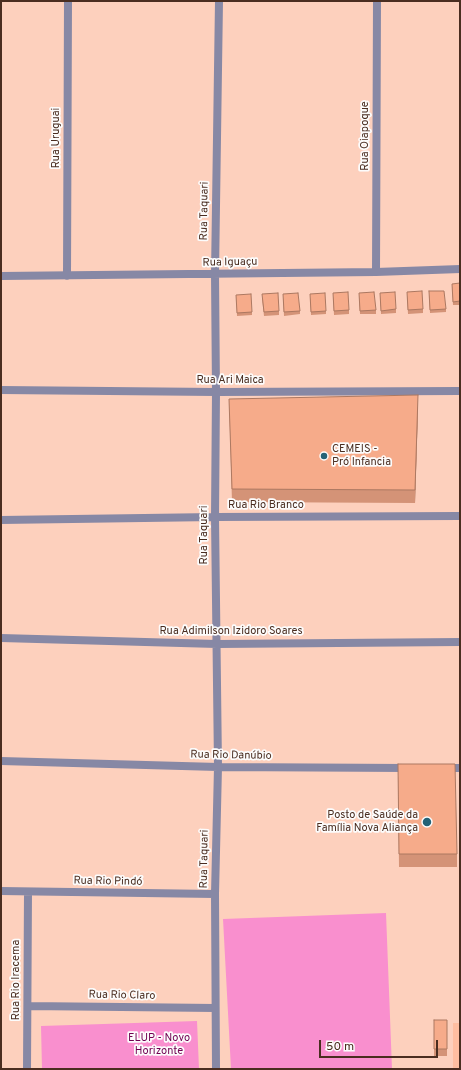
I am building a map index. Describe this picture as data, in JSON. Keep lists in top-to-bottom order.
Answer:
{
  "streets": {
    "street": [
      "Rua Oiapoque",
      "Rua Uruguai",
      "Rua Taquari",
      "Rua Iguaçu",
      "Rua Ari Maica",
      "Rua Rio Branco",
      "Rua Adimilson Izidoro Soares",
      "Rua Rio Danúbio",
      "Rua Rio Pindó",
      "Rua Rio Iracema",
      "Rua Rio Claro"
    ]
  },
  "crossings": [
    ["Rua Oiapoque", "Rua Iguaçu"],
    ["Rua Uruguai", "Rua Iguaçu"],
    ["Rua Taquari", "Rua Iguaçu"],
    ["Rua Taquari", "Rua Ari Maica"],
    ["Rua Taquari", "Rua Rio Branco"],
    ["Rua Taquari", "Rua Adimilson Izidoro Soares"],
    ["Rua Taquari", "Rua Rio Danúbio"],
    ["Rua Taquari", "Rua Rio Pindó"],
    ["Rua Taquari", "Rua Rio Claro"],
    ["Rua Rio Pindó", "Rua Rio Iracema"],
    ["Rua Rio Iracema", "Rua Rio Claro"]
  ],
  "parks": ["ELUP - Novo Horizonte"],
  "places": ["CEMEIS - Pró Infancia", "Posto de Saúde da Família Nova Aliança"],
  "scale_bar": "50 m"
}
